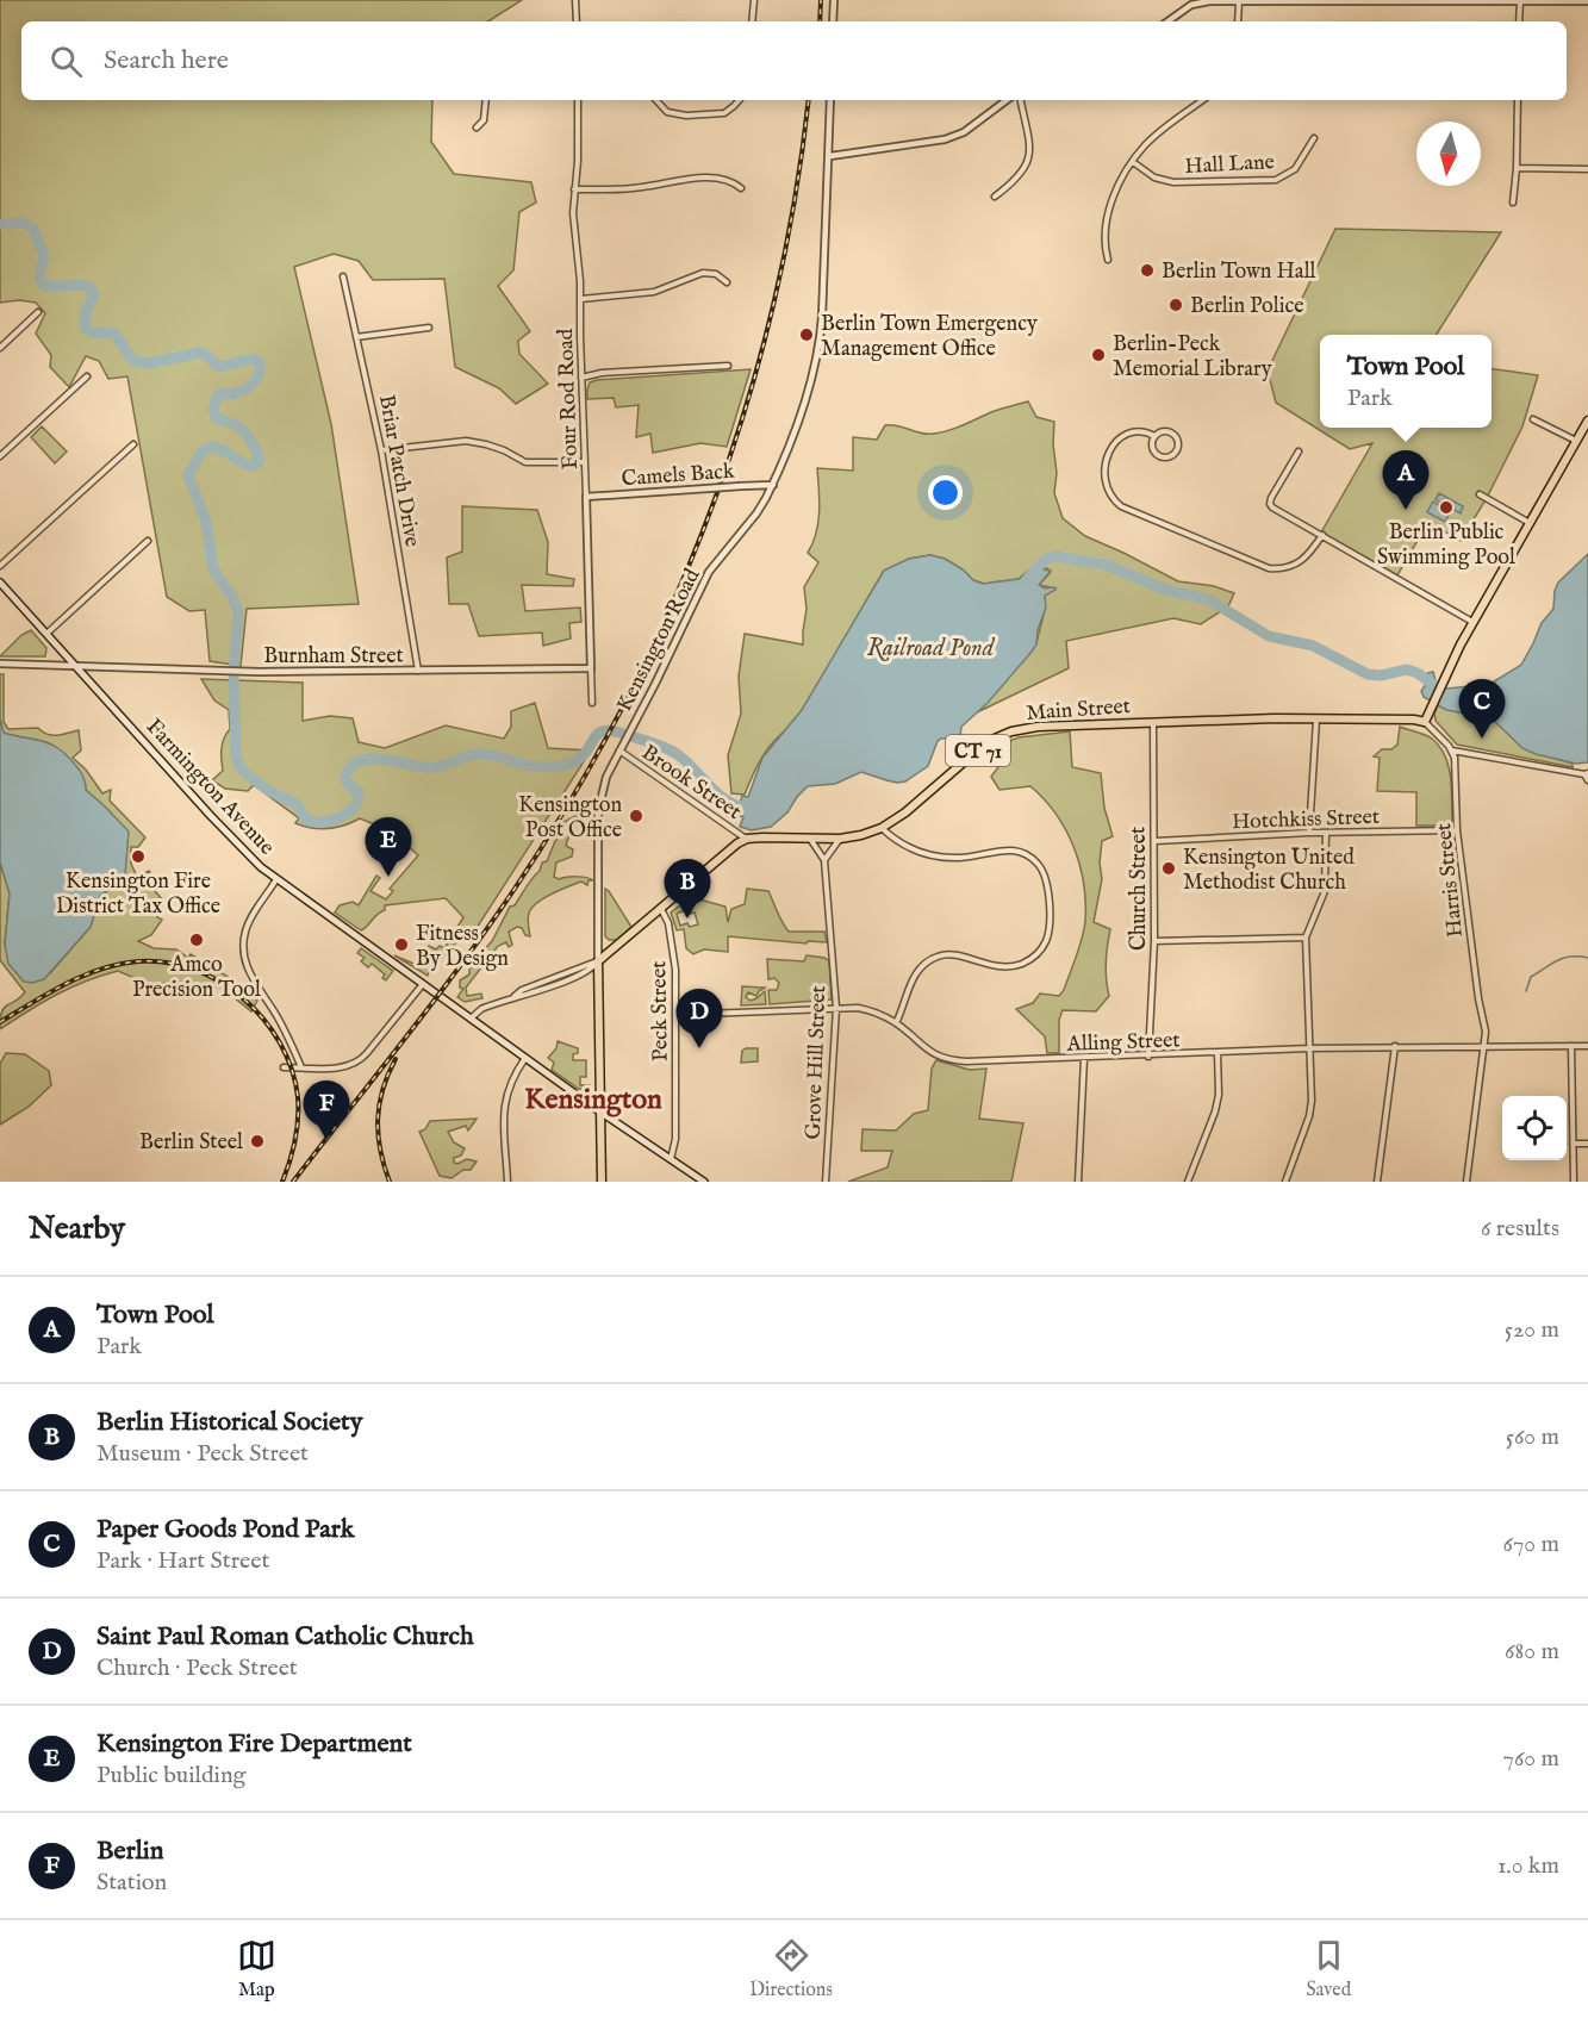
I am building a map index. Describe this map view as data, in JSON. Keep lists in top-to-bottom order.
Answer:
{
  "streets": {
    "main road": ["Main Street", "CT 71", "Farmington Avenue"],
    "street": [
      "Hall Lane",
      "Four Rod Road",
      "Briar Patch Drive",
      "Camels Back",
      "Kensington Road",
      "Burnham Street",
      "Brook Street",
      "Hotchkiss Street",
      "Harris Street",
      "Church Street",
      "Peck Street",
      "Alling Street",
      "Grove Hill Street"
    ]
  },
  "crossings": [
    ["Four Rod Road", "Camels Back"],
    ["Four Rod Road", "Burnham Street"],
    ["Briar Patch Drive", "Burnham Street"],
    ["Camels Back", "Kensington Road"],
    ["Kensington Road", "Brook Street"],
    ["Burnham Street", "Farmington Avenue"],
    ["Main Street", "Brook Street"],
    ["Main Street", "Church Street"],
    ["Farmington Avenue", "Peck Street"],
    ["Hotchkiss Street", "Harris Street"],
    ["Hotchkiss Street", "Church Street"],
    ["Harris Street", "Alling Street"],
    ["Church Street", "Alling Street"],
    ["Peck Street", "Alling Street"],
    ["Alling Street", "Grove Hill Street"]
  ],
  "districts": ["Kensington"],
  "water": ["Railroad Pond"],
  "places": [
    "Berlin Town Hall",
    "Berlin Police",
    "Berlin Town Emergency Management Office",
    "Berlin-Peck Memorial Library",
    "Berlin Public Swimming Pool",
    "Kensington Post Office",
    "Kensington Fire District Tax Office",
    "Kensington United Methodist Church",
    "Amco Precision Tool",
    "Fitness By Design",
    "Berlin Steel"
  ],
  "north": "bottom",
  "page": {
    "search": "Search here",
    "popup": ["Town Pool", "Park"],
    "pins": [
      "A",
      "C",
      "E",
      "B",
      "D",
      "F"
    ],
    "heading": ["Nearby", "6 results"],
    "list": [
      {
        "mark": "A",
        "name": "Town Pool",
        "note": "Park",
        "value": "520 m"
      },
      {
        "mark": "B",
        "name": "Berlin Historical Society",
        "note": "Museum · Peck Street",
        "value": "560 m"
      },
      {
        "mark": "C",
        "name": "Paper Goods Pond Park",
        "note": "Park · Hart Street",
        "value": "670 m"
      },
      {
        "mark": "D",
        "name": "Saint Paul Roman Catholic Church",
        "note": "Church · Peck Street",
        "value": "680 m"
      },
      {
        "mark": "E",
        "name": "Kensington Fire Department",
        "note": "Public building",
        "value": "760 m"
      },
      {
        "mark": "F",
        "name": "Berlin",
        "note": "Station",
        "value": "1.0 km"
      }
    ],
    "nav": ["Map", "Directions", "Saved"]
  }
}
